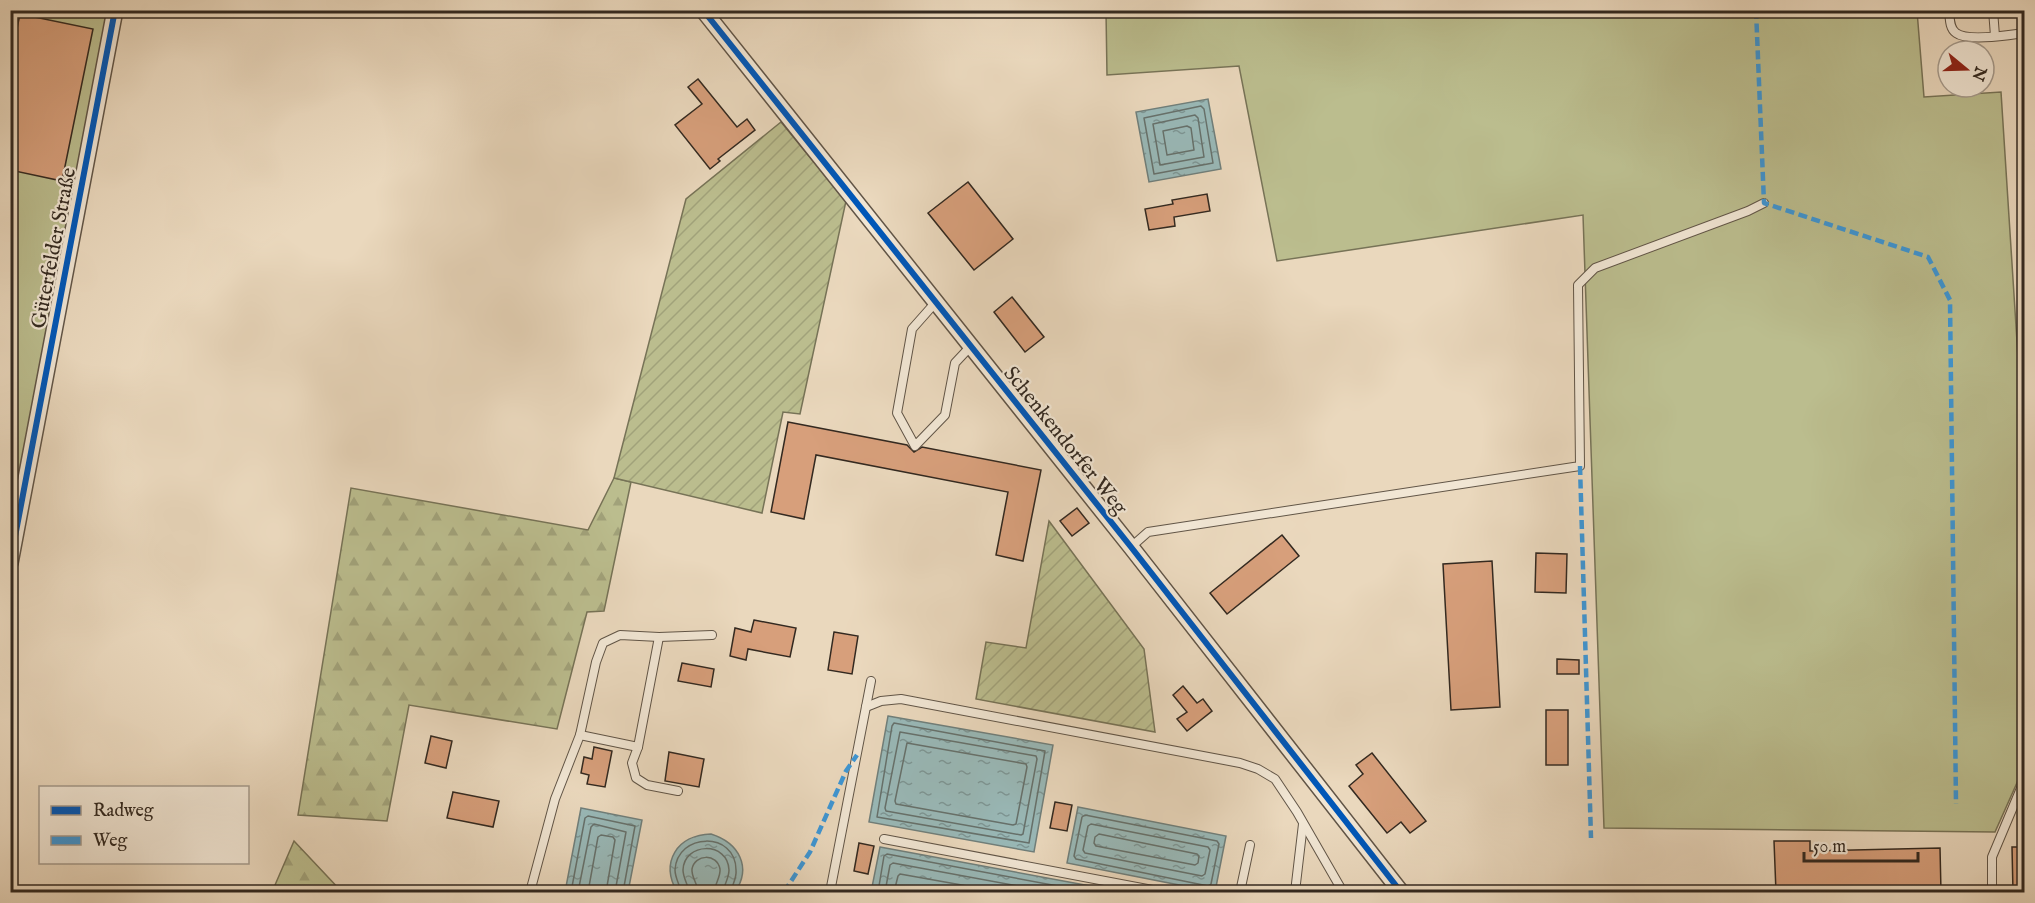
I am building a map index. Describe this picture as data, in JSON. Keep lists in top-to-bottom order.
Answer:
{
  "streets": {
    "street": ["Güterfelder Straße", "Schenkendorfer Weg"]
  },
  "legend": ["Radweg", "Weg"],
  "scale_bar": "50 m",
  "north": "right"
}
